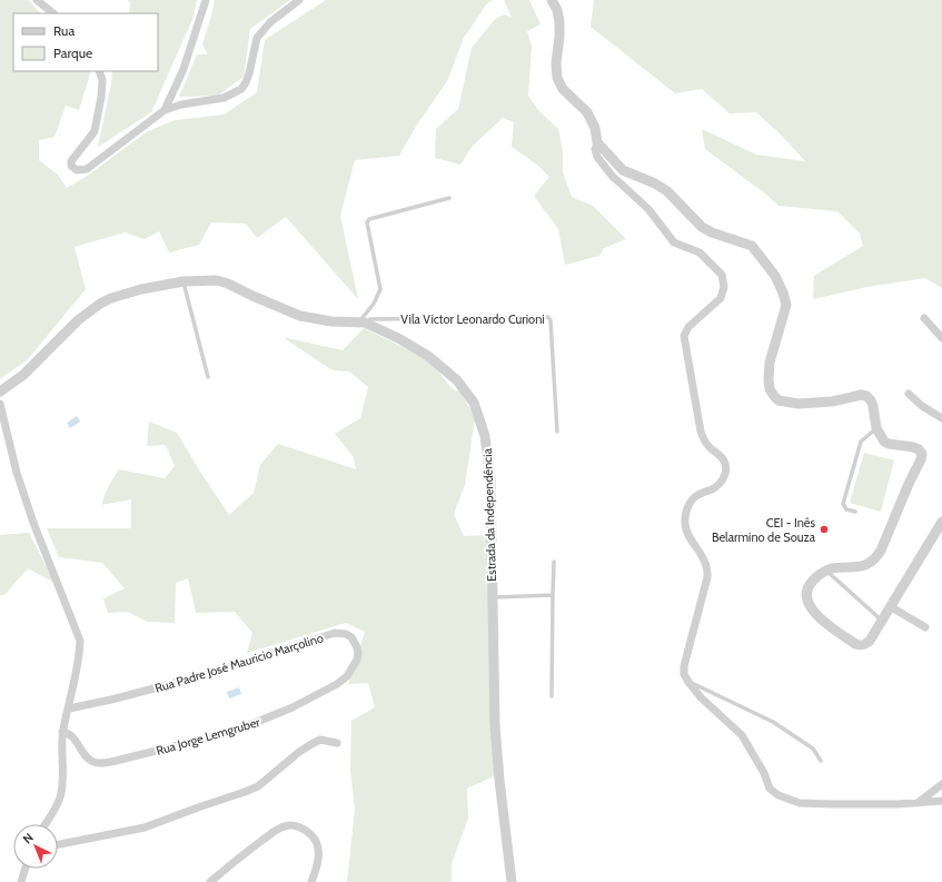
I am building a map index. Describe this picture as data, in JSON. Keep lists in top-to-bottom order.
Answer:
{
  "streets": {
    "street": ["Estrada da Independência", "Rua Padre José Mauricio Marçolino", "Rua Jorge Lemgruber"],
    "lane": ["Vila Victor Leonardo Curioni"]
  },
  "crossings": [
    ["Vila Victor Leonardo Curioni", "Estrada da Independência"],
    ["Rua Padre José Mauricio Marçolino", "Rua Jorge Lemgruber"]
  ],
  "places": ["CEI - Inês Belarmino de Souza"],
  "legend": ["Rua", "Parque"],
  "north": "top left"
}
